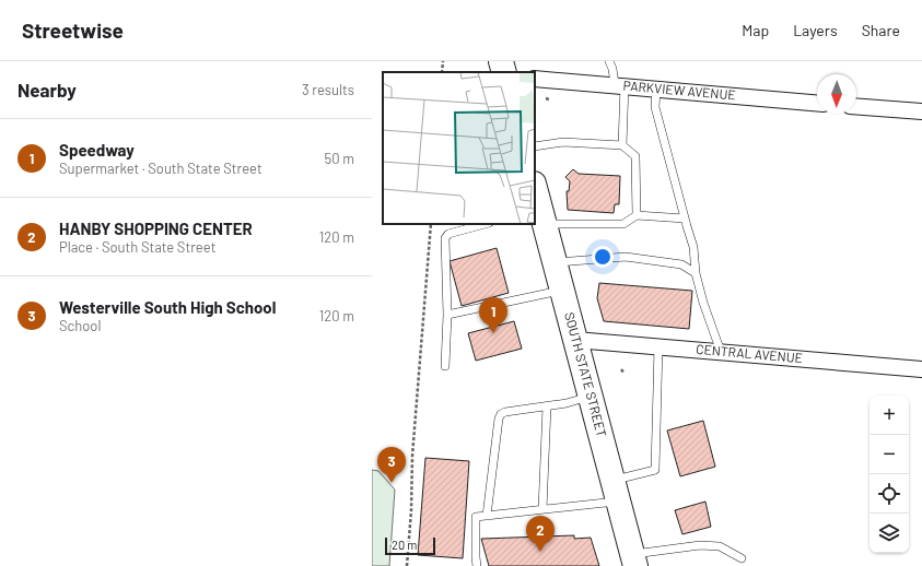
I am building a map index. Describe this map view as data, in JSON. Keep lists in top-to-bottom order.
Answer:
{
  "streets": {
    "main road": ["SOUTH STATE STREET"],
    "street": ["PARKVIEW AVENUE", "CENTRAL AVENUE"]
  },
  "crossings": [
    ["CENTRAL AVENUE", "SOUTH STATE STREET"]
  ],
  "scale_bar": "20 m",
  "north": "bottom",
  "page": {
    "header": "Streetwise",
    "nav": ["Map", "Layers", "Share"],
    "heading": ["Nearby", "3 results"],
    "list": [
      {
        "mark": "1",
        "name": "Speedway",
        "note": "Supermarket · South State Street",
        "value": "50 m"
      },
      {
        "mark": "2",
        "name": "HANBY SHOPPING CENTER",
        "note": "Place · South State Street",
        "value": "120 m"
      },
      {
        "mark": "3",
        "name": "Westerville South High School",
        "note": "School",
        "value": "120 m"
      }
    ],
    "pins": ["1", "3", "2"],
    "map_buttons": ["+", "−"],
    "scale": "20 m"
  }
}
